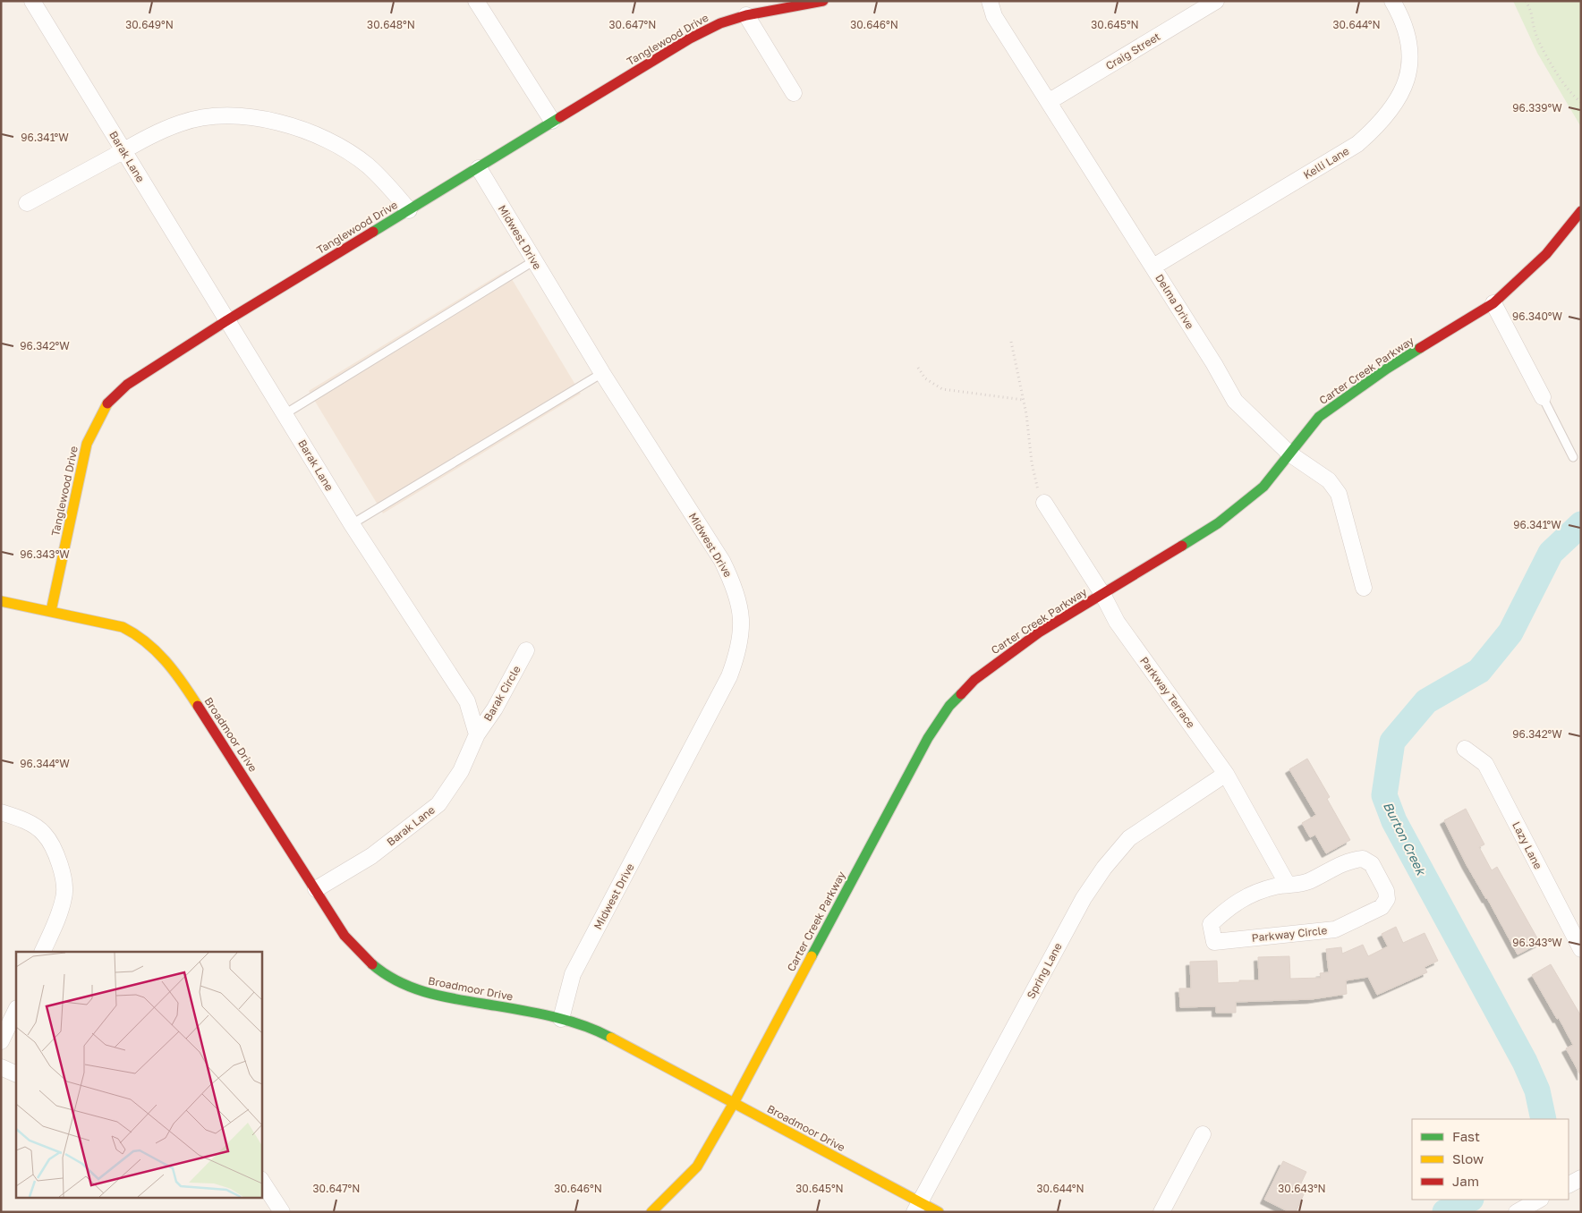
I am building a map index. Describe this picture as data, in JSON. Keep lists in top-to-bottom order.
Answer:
{
  "streets": {
    "street": [
      "Tanglewood Drive",
      "Craig Street",
      "Barak Lane",
      "Kelli Lane",
      "Midwest Drive",
      "Delma Drive",
      "Carter Creek Parkway",
      "Parkway Terrace",
      "Barak Circle",
      "Broadmoor Drive",
      "Lazy Lane",
      "Parkway Circle",
      "Spring Lane"
    ]
  },
  "crossings": [
    ["Tanglewood Drive", "Barak Lane"],
    ["Tanglewood Drive", "Midwest Drive"],
    ["Tanglewood Drive", "Broadmoor Drive"],
    ["Craig Street", "Delma Drive"],
    ["Barak Lane", "Barak Circle"],
    ["Barak Lane", "Broadmoor Drive"],
    ["Kelli Lane", "Delma Drive"],
    ["Midwest Drive", "Broadmoor Drive"],
    ["Delma Drive", "Carter Creek Parkway"],
    ["Carter Creek Parkway", "Parkway Terrace"],
    ["Carter Creek Parkway", "Broadmoor Drive"],
    ["Parkway Terrace", "Parkway Circle"],
    ["Parkway Terrace", "Spring Lane"],
    ["Broadmoor Drive", "Spring Lane"]
  ],
  "water": ["Burton Creek"],
  "legend": ["Fast", "Slow", "Jam"],
  "coordinates": [
    "30.649°N",
    "30.648°N",
    "30.647°N",
    "30.646°N",
    "30.645°N",
    "30.644°N",
    "96.339°W",
    "96.341°W",
    "96.340°W",
    "96.342°W",
    "96.343°W",
    "96.344°W",
    "30.643°N"
  ]
}
